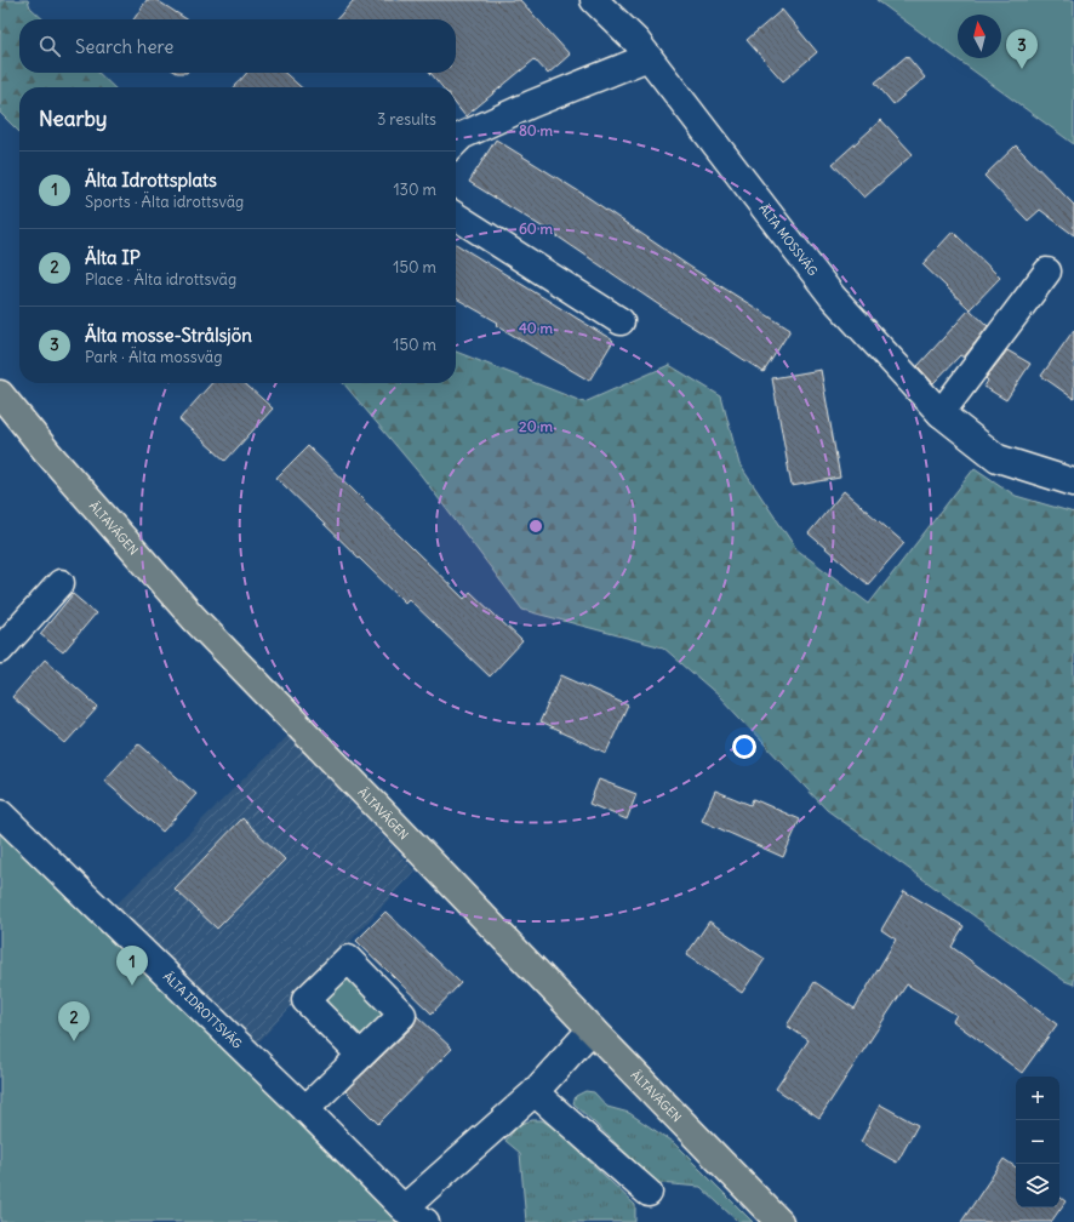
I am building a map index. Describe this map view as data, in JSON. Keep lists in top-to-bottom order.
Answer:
{
  "streets": {
    "main road": ["ÄLTAVÄGEN"],
    "street": ["ÄLTA MOSSVÄG", "ÄLTA IDROTTSVÄG"]
  },
  "crossings": [
    ["ÄLTAVÄGEN", "ÄLTA IDROTTSVÄG"]
  ],
  "north": "top",
  "page": {
    "search": "Search here",
    "pins": ["3", "1", "2"],
    "heading": ["Nearby", "3 results"],
    "list": [
      {
        "mark": "1",
        "name": "Älta Idrottsplats",
        "note": "Sports · Älta idrottsväg",
        "value": "130 m"
      },
      {
        "mark": "2",
        "name": "Älta IP",
        "note": "Place · Älta idrottsväg",
        "value": "150 m"
      },
      {
        "mark": "3",
        "name": "Älta mosse-Strålsjön",
        "note": "Park · Älta mossväg",
        "value": "150 m"
      }
    ],
    "map_buttons": ["+", "−"]
  },
  "rings": [
    "80 m",
    "60 m",
    "40 m",
    "20 m"
  ]
}
